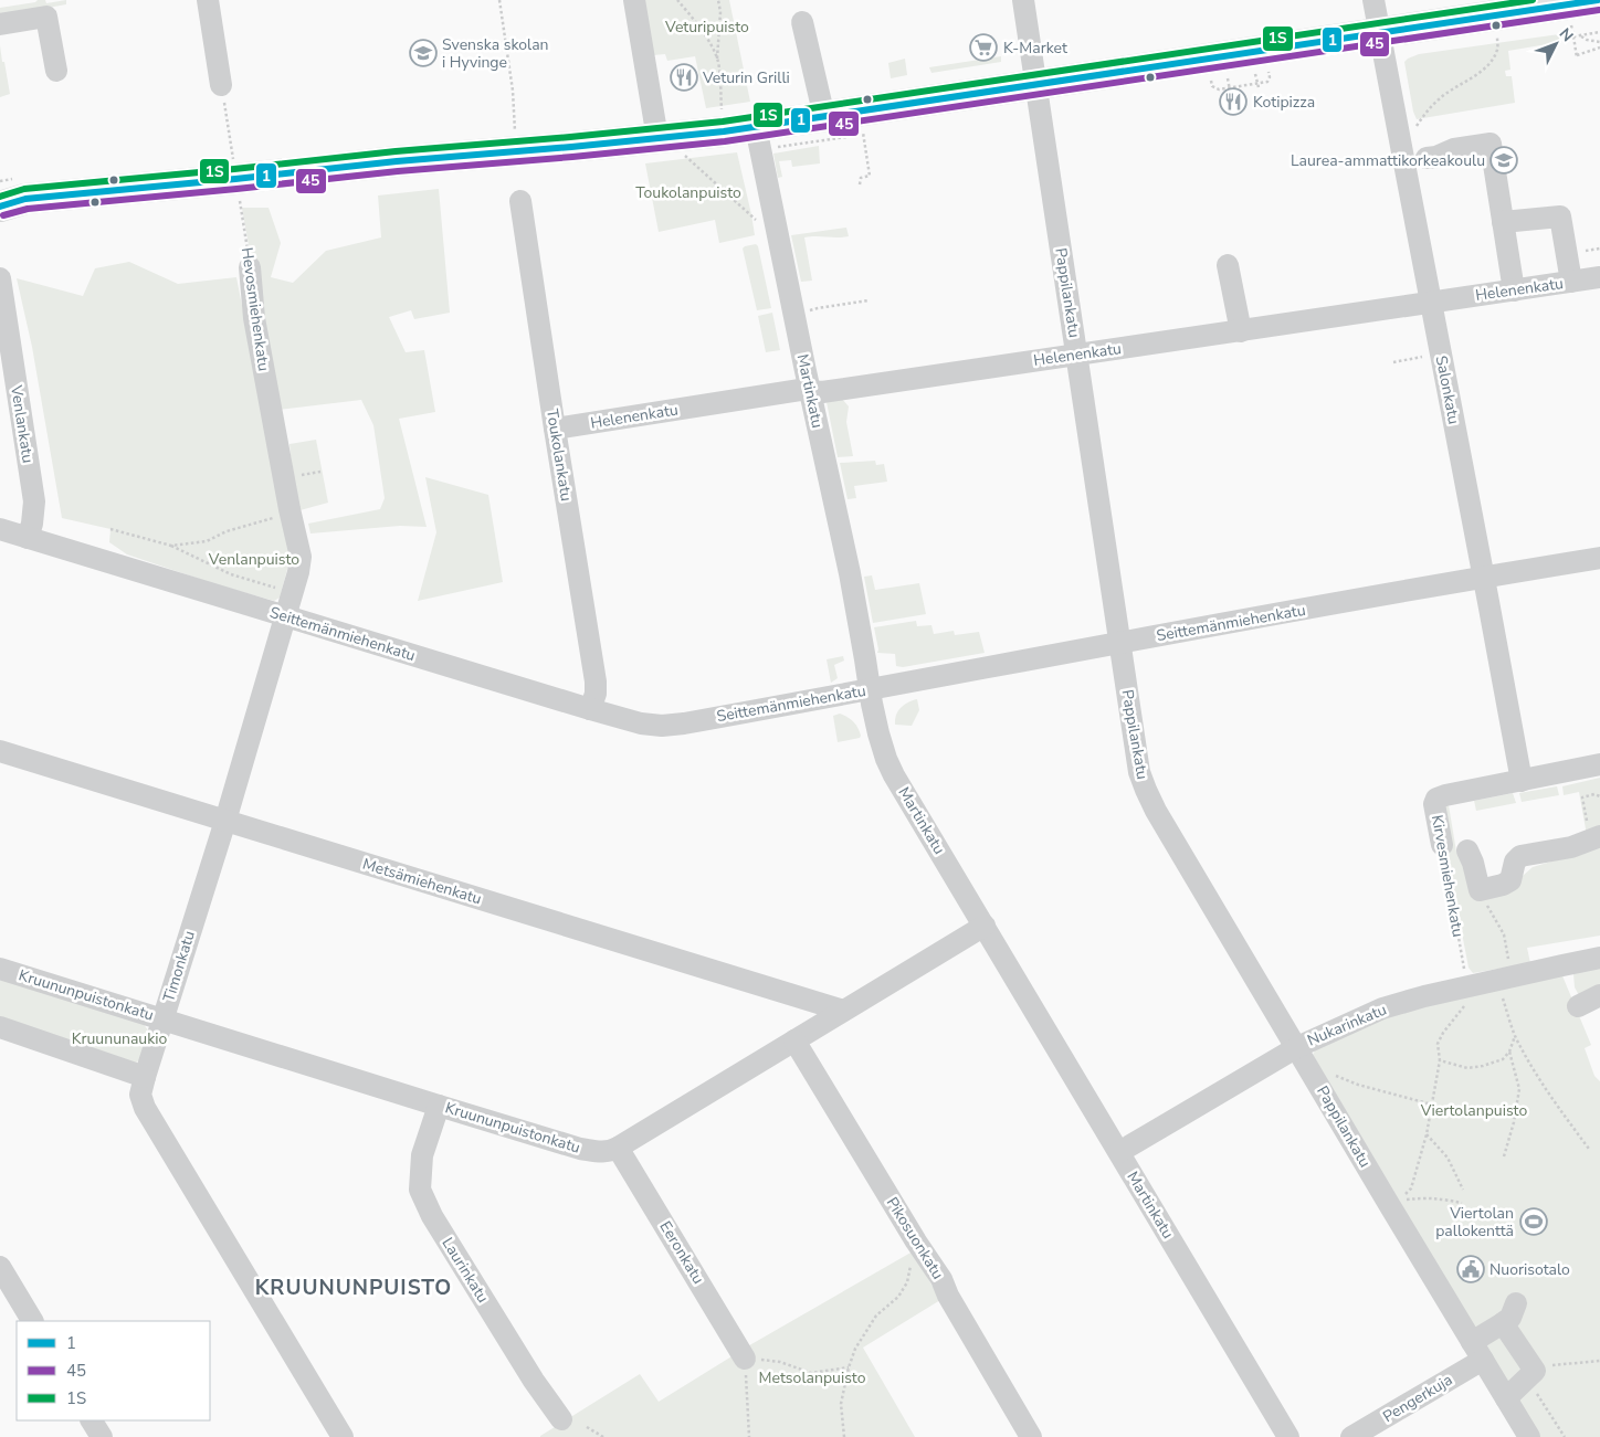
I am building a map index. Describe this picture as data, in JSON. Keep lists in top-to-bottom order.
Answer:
{
  "streets": {
    "street": [
      "Helenenkatu",
      "Pappilankatu",
      "Hevosmiehenkatu",
      "Salonkatu",
      "Martinkatu",
      "Venlankatu",
      "Toukolankatu",
      "Seittemänmiehenkatu",
      "Kirvesmiehenkatu",
      "Metsämiehenkatu",
      "Timonkatu",
      "Kruununpuistonkatu",
      "Nukarinkatu",
      "Pikosuonkatu",
      "Eeronkatu",
      "Laurinkatu",
      "Pengerkuja"
    ]
  },
  "crossings": [
    ["Helenenkatu", "Pappilankatu"],
    ["Helenenkatu", "Salonkatu"],
    ["Helenenkatu", "Martinkatu"],
    ["Helenenkatu", "Toukolankatu"],
    ["Pappilankatu", "Seittemänmiehenkatu"],
    ["Pappilankatu", "Nukarinkatu"],
    ["Pappilankatu", "Pengerkuja"],
    ["Hevosmiehenkatu", "Seittemänmiehenkatu"],
    ["Hevosmiehenkatu", "Timonkatu"],
    ["Salonkatu", "Seittemänmiehenkatu"],
    ["Salonkatu", "Kirvesmiehenkatu"],
    ["Martinkatu", "Seittemänmiehenkatu"],
    ["Martinkatu", "Kruununpuistonkatu"],
    ["Martinkatu", "Nukarinkatu"],
    ["Venlankatu", "Seittemänmiehenkatu"],
    ["Toukolankatu", "Seittemänmiehenkatu"],
    ["Seittemänmiehenkatu", "Timonkatu"],
    ["Kirvesmiehenkatu", "Nukarinkatu"],
    ["Metsämiehenkatu", "Timonkatu"],
    ["Metsämiehenkatu", "Kruununpuistonkatu"],
    ["Timonkatu", "Kruununpuistonkatu"],
    ["Kruununpuistonkatu", "Pikosuonkatu"],
    ["Kruununpuistonkatu", "Eeronkatu"],
    ["Kruununpuistonkatu", "Laurinkatu"]
  ],
  "districts": ["KRUUNUNPUISTO"],
  "parks": [
    "Veturipuisto",
    "Toukolanpuisto",
    "Venlanpuisto",
    "Kruununaukio",
    "Viertolanpuisto",
    "Metsolanpuisto"
  ],
  "places": {
    "supermarket": ["K-Market"],
    "school or university": ["Svenska skolan i Hyvinge", "Laurea-ammattikorkeakoulu"],
    "restaurant": ["Veturin Grilli", "Kotipizza"],
    "sports": ["Viertolan pallokenttä"],
    "public building": ["Nuorisotalo"]
  },
  "lines": ["transit line 1", "transit line 1S", "transit line 45"],
  "legend": ["1", "45", "1S"],
  "north": "top right"
}
